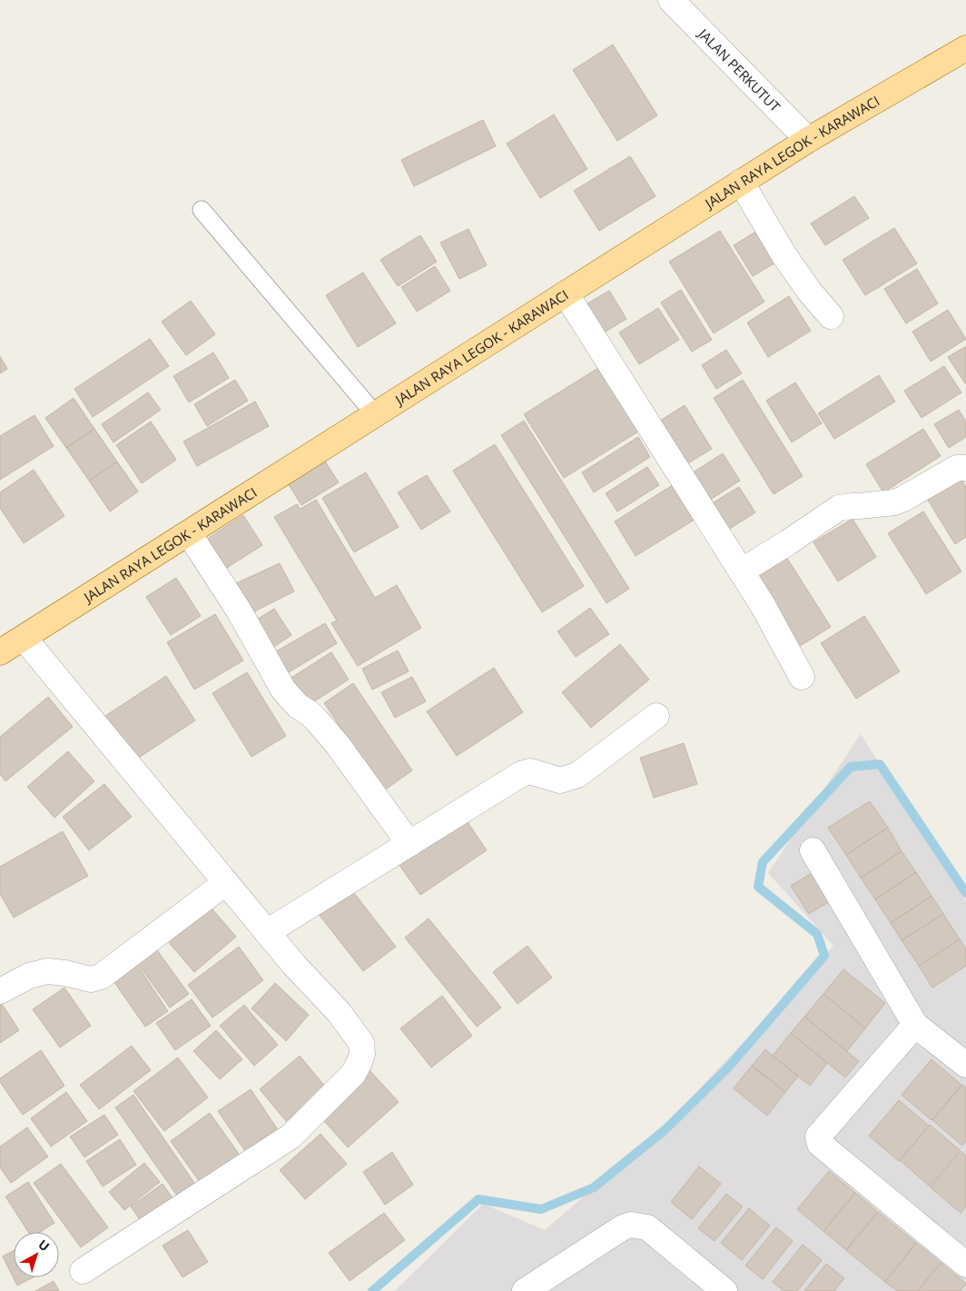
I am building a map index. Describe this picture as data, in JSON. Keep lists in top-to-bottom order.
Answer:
{
  "streets": {
    "main road": ["JALAN RAYA LEGOK - KARAWACI"],
    "street": ["JALAN PERKUTUT"]
  },
  "crossings": [
    ["JALAN PERKUTUT", "JALAN RAYA LEGOK - KARAWACI"]
  ],
  "north": "top right"
}
